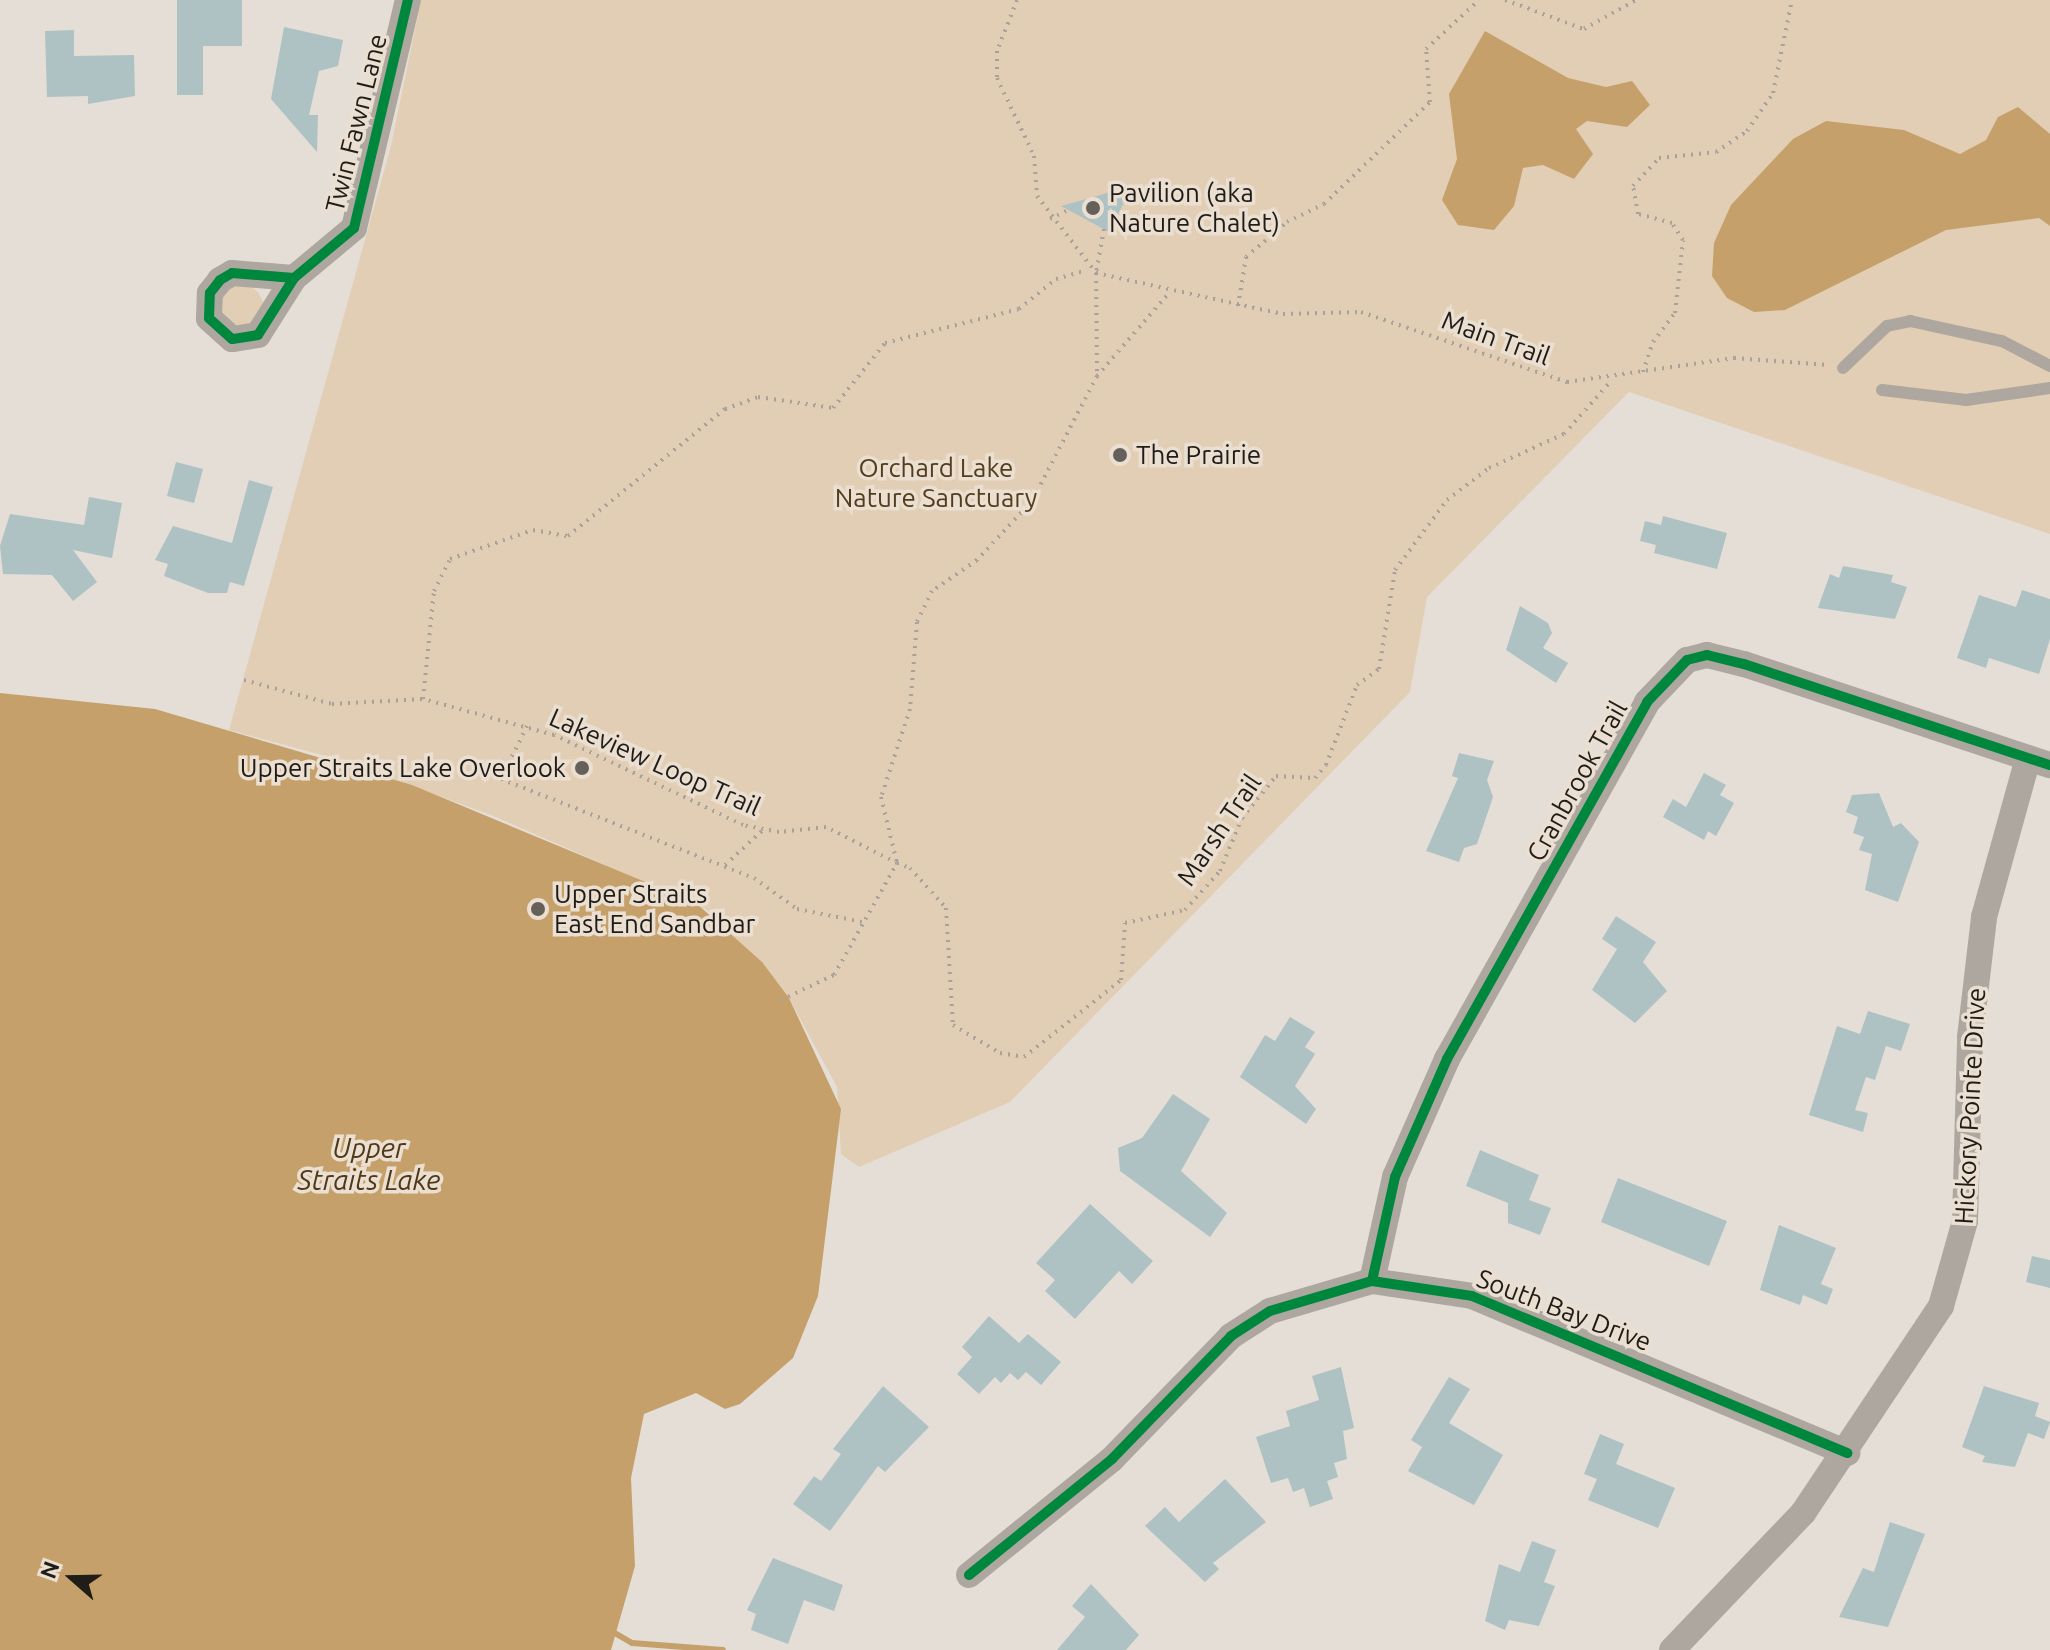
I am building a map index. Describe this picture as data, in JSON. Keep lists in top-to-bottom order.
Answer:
{
  "streets": {
    "street": [
      "Twin Fawn Lane",
      "Cranbrook Trail",
      "Hickory Pointe Drive",
      "South Bay Drive"
    ],
    "path": ["Main Trail", "Lakeview Loop Trail", "Marsh Trail"]
  },
  "crossings": [
    ["Main Trail", "Marsh Trail"],
    ["Lakeview Loop Trail", "Marsh Trail"],
    ["Cranbrook Trail", "Hickory Pointe Drive"],
    ["Cranbrook Trail", "South Bay Drive"],
    ["Hickory Pointe Drive", "South Bay Drive"]
  ],
  "water": ["Upper Straits Lake"],
  "parks": ["Orchard Lake Nature Sanctuary"],
  "places": [
    "Pavilion (aka Nature Chalet)",
    "The Prairie",
    "Upper Straits Lake Overlook",
    "Upper Straits East End Sandbar"
  ],
  "north": "left"
}
